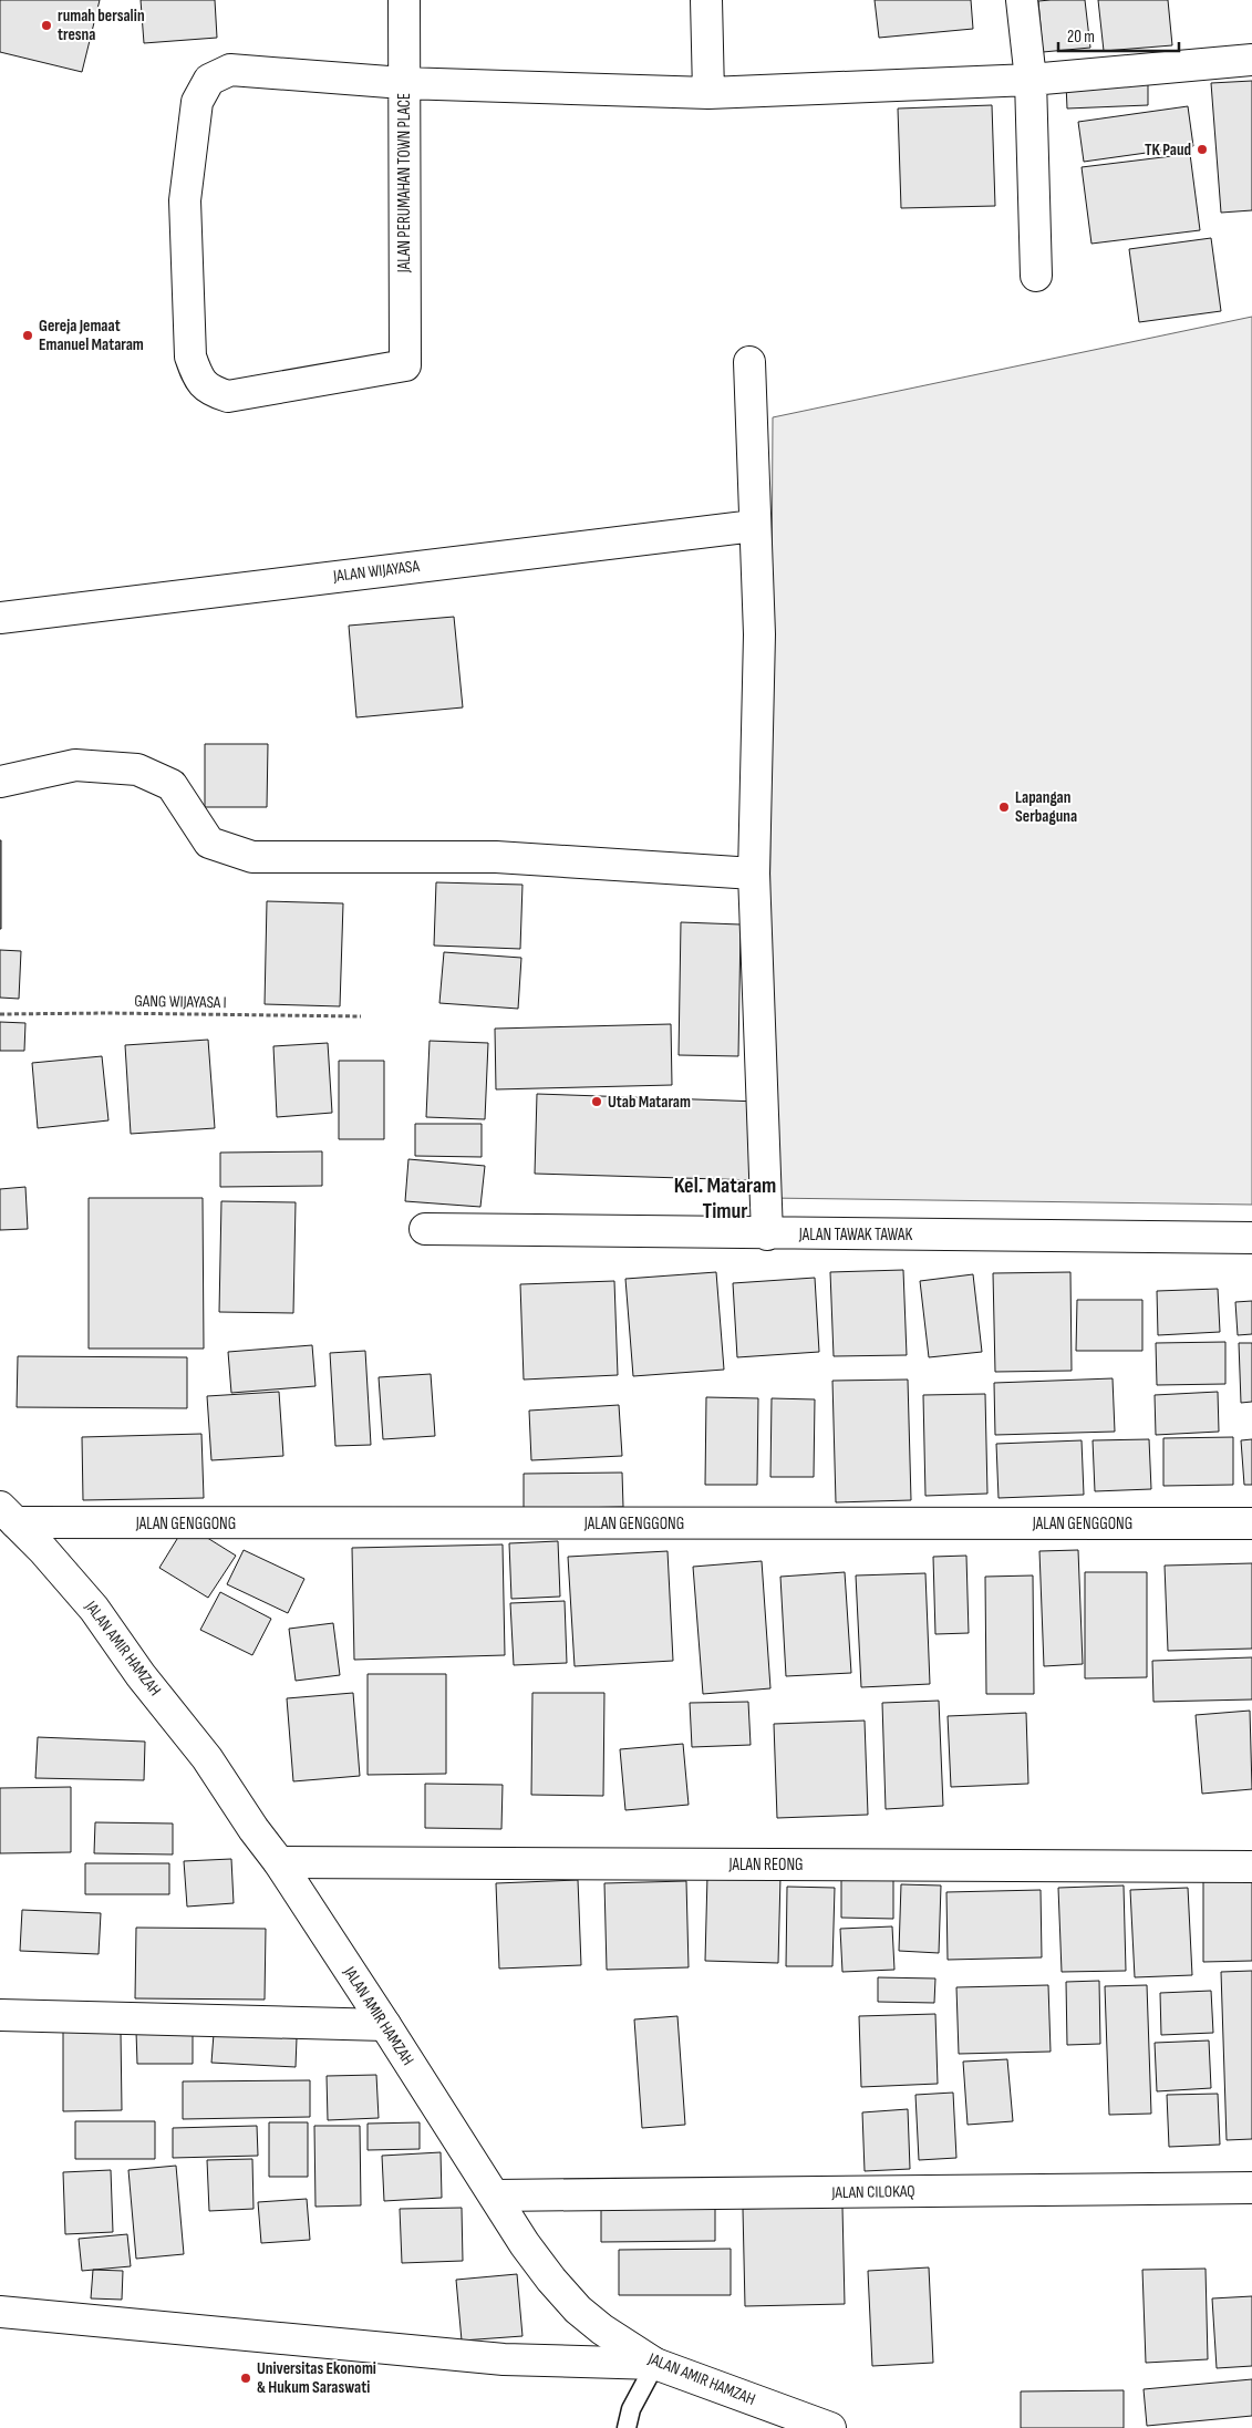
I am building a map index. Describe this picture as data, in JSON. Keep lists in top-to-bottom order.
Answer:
{
  "streets": {
    "street": [
      "JALAN PERUMAHAN TOWN PLACE",
      "JALAN WIJAYASA",
      "JALAN TAWAK TAWAK",
      "JALAN GENGGONG",
      "JALAN AMIR HAMZAH",
      "JALAN REONG",
      "JALAN CILOKAQ"
    ],
    "path": ["GANG WIJAYASA I"]
  },
  "crossings": [
    ["JALAN GENGGONG", "JALAN AMIR HAMZAH"],
    ["JALAN AMIR HAMZAH", "JALAN REONG"],
    ["JALAN AMIR HAMZAH", "JALAN CILOKAQ"]
  ],
  "districts": ["Kel. Mataram Timur"],
  "places": [
    "rumah bersalin tresna",
    "TK Paud",
    "Gereja Jemaat Emanuel Mataram",
    "Lapangan Serbaguna",
    "Utab Mataram",
    "Universitas Ekonomi & Hukum Saraswati"
  ],
  "scale_bar": "20 m"
}
